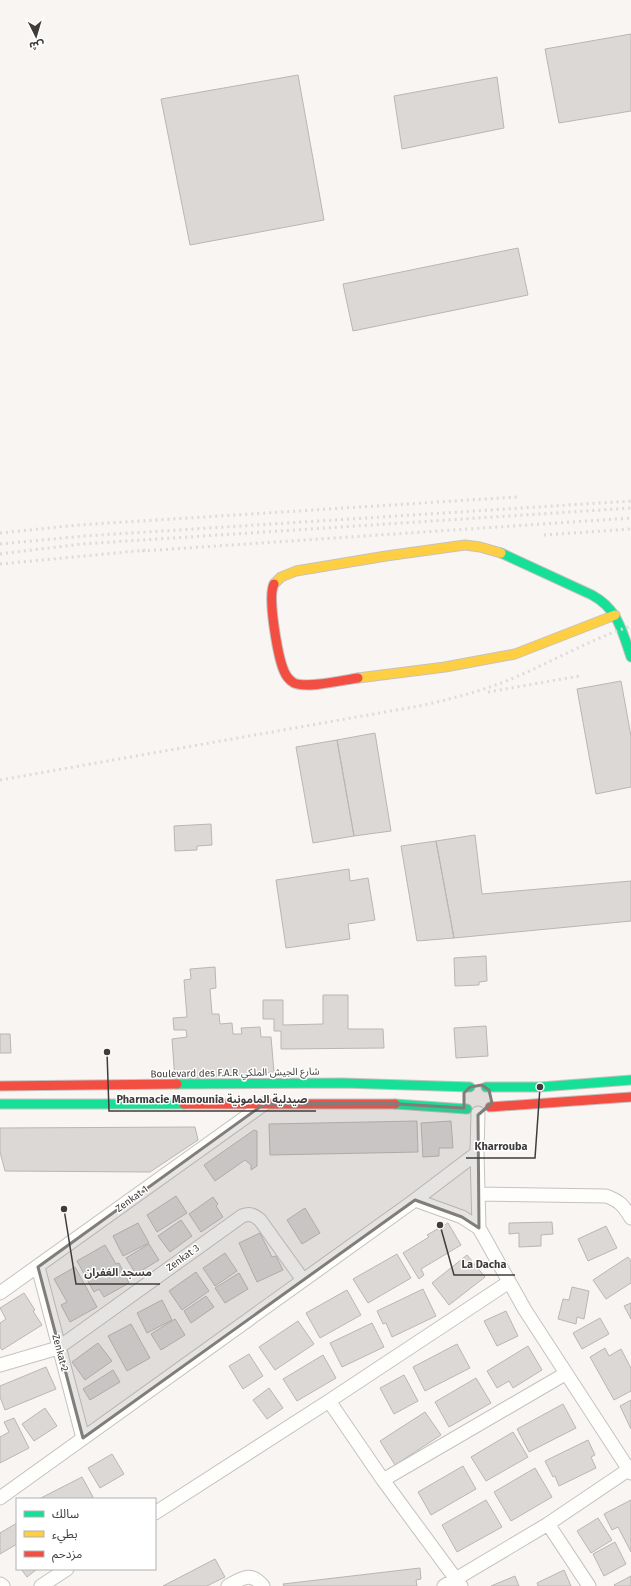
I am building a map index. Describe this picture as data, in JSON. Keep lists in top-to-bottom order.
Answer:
{
  "streets": {
    "main road": ["Boulevard des F.A.R شارع الجيش الملكي"],
    "street": ["Zenkat 1", "Zenkat 3", "Zenkat 2"]
  },
  "crossings": [
    ["Zenkat 1", "Zenkat 2"],
    ["Zenkat 3", "Zenkat 2"]
  ],
  "places": [
    "Pharmacie Mamounia صيدلية المامونية",
    "Kharrouba",
    "مسجد الغفران",
    "La Dacha"
  ],
  "legend": ["سالك", "بطيء", "مزدحم"],
  "north": "bottom"
}
